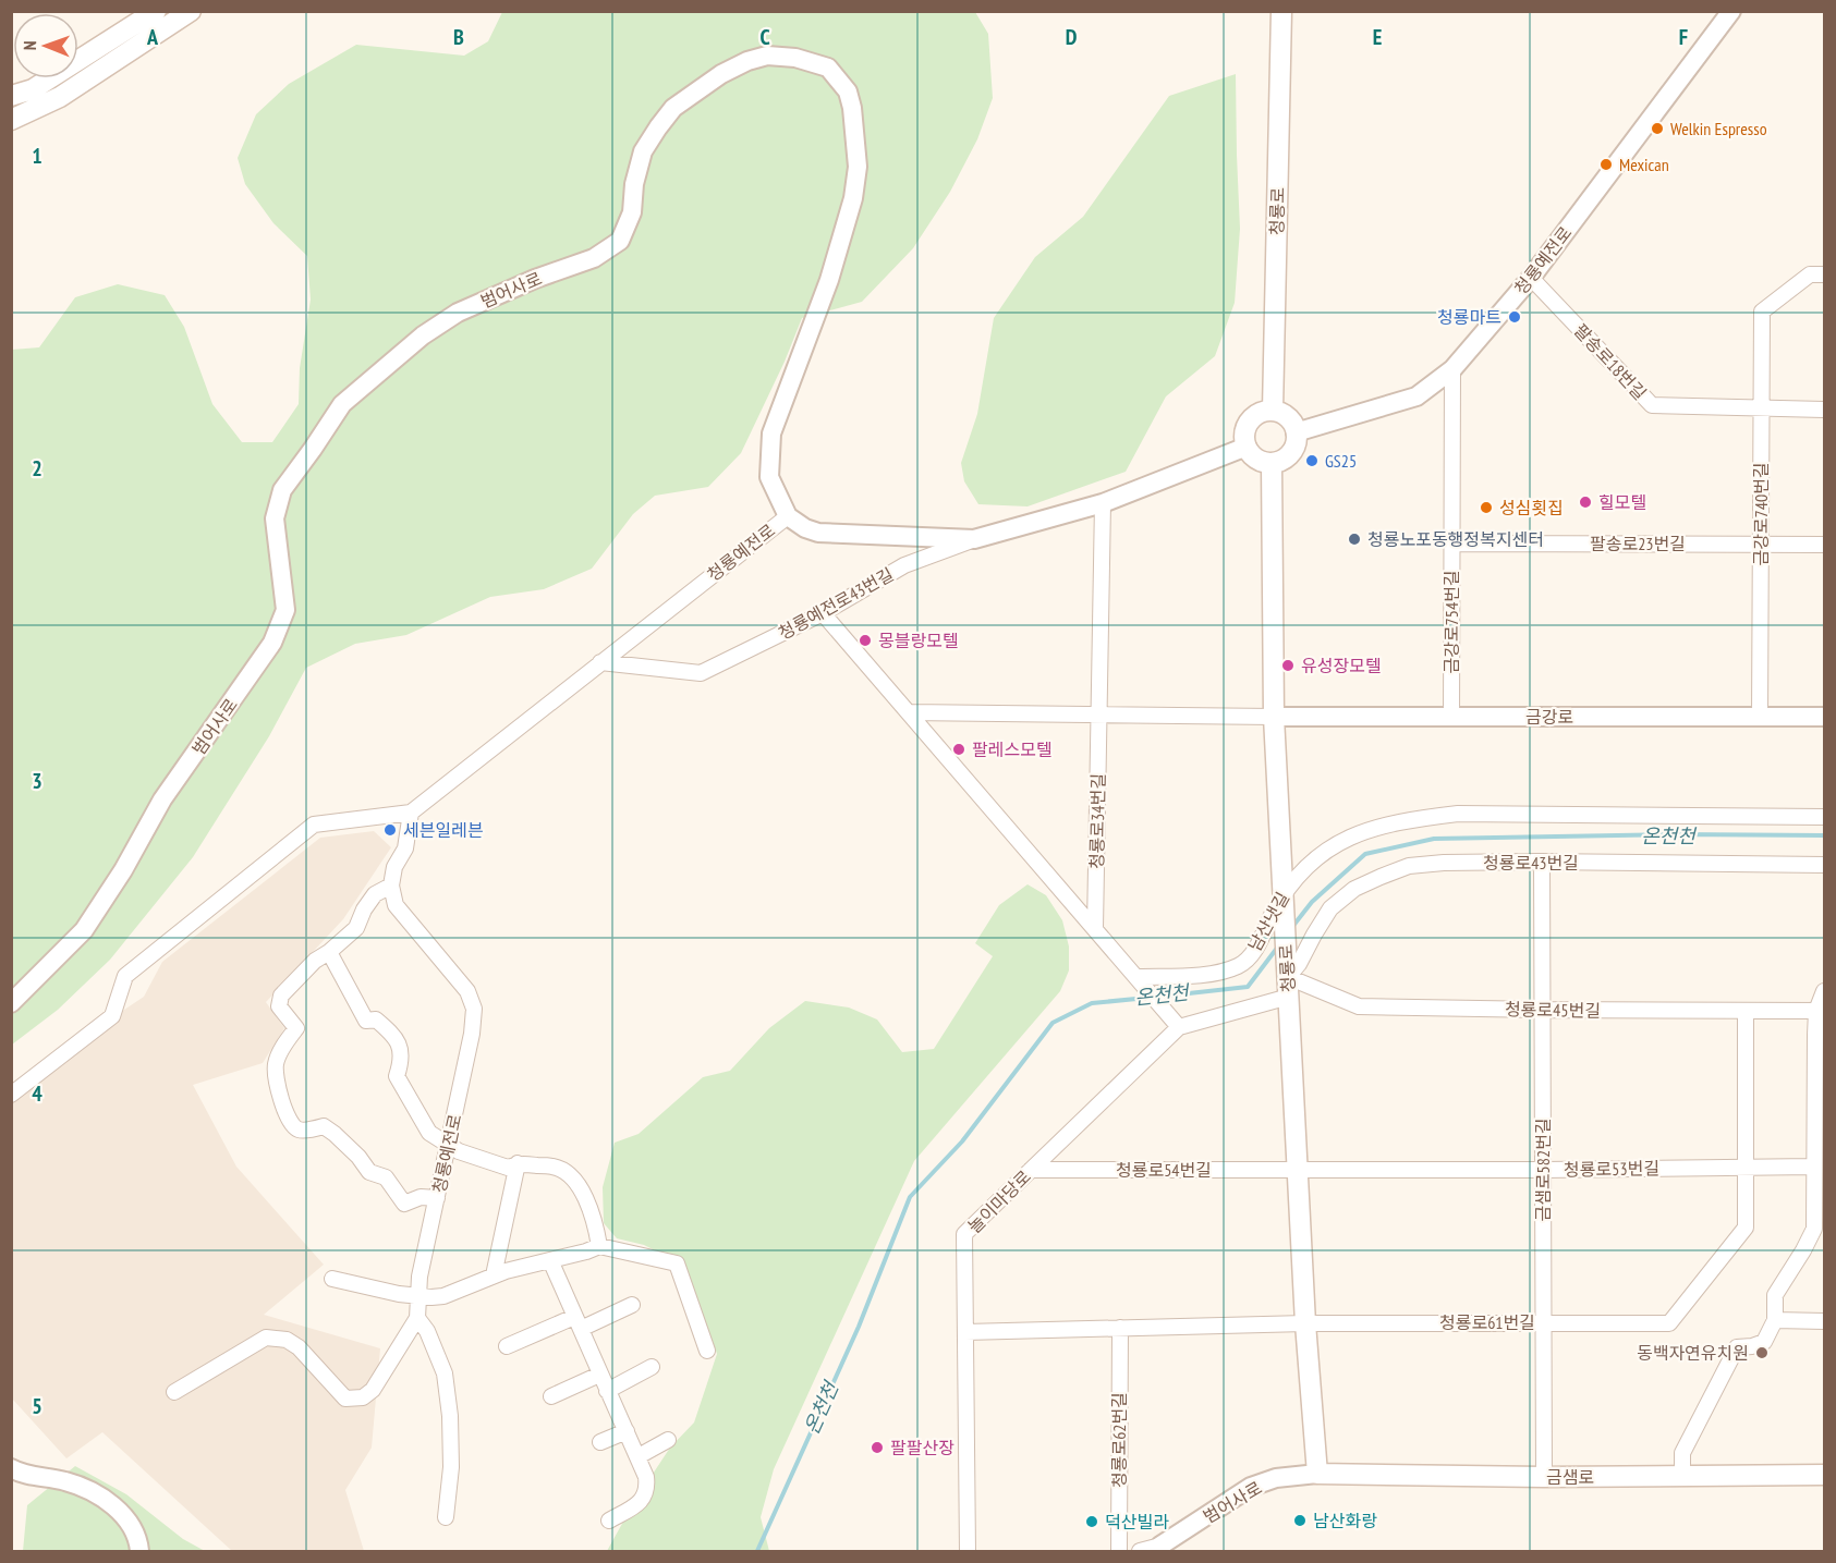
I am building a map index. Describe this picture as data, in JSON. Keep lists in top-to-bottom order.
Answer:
{
  "streets": {
    "main road": ["청룡로", "금샘로"],
    "street": [
      "청룡예전로",
      "범어사로",
      "팔송로18번길",
      "금강로740번길",
      "팔송로23번길",
      "청룡예전로43번길",
      "금강로754번길",
      "금강로",
      "청룡로34번길",
      "청룡로43번길",
      "남산냇길",
      "청룡로45번길",
      "청룡로53번길",
      "청룡로54번길",
      "금샘로582번길",
      "놀이마당로",
      "청룡로61번길",
      "청룡로62번길"
    ]
  },
  "crossings": [
    ["청룡로", "청룡예전로"],
    ["청룡로", "범어사로"],
    ["청룡로", "금강로"],
    ["청룡로", "청룡로43번길"],
    ["청룡로", "남산냇길"],
    ["청룡로", "청룡로45번길"],
    ["청룡로", "청룡로53번길"],
    ["청룡로", "청룡로54번길"],
    ["청룡로", "놀이마당로"],
    ["청룡로", "청룡로61번길"],
    ["청룡로", "금샘로"],
    ["청룡예전로", "범어사로"],
    ["청룡예전로", "팔송로18번길"],
    ["청룡예전로", "청룡예전로43번길"],
    ["청룡예전로", "금강로754번길"],
    ["청룡예전로", "청룡로34번길"],
    ["범어사로", "금샘로"],
    ["팔송로18번길", "금강로740번길"],
    ["금강로740번길", "팔송로23번길"],
    ["금강로740번길", "금강로"],
    ["팔송로23번길", "금강로754번길"],
    ["금강로754번길", "금강로"],
    ["청룡로43번길", "청룡로45번길"],
    ["청룡로43번길", "금샘로582번길"],
    ["청룡로43번길", "놀이마당로"],
    ["청룡로45번길", "금샘로582번길"],
    ["청룡로45번길", "놀이마당로"],
    ["청룡로53번길", "청룡로54번길"],
    ["청룡로53번길", "금샘로582번길"],
    ["청룡로53번길", "청룡로61번길"],
    ["청룡로54번길", "놀이마당로"],
    ["금샘로582번길", "청룡로61번길"],
    ["금샘로582번길", "금샘로"]
  ],
  "water": ["온천천"],
  "places": [
    "Welkin Espresso",
    "Mexican",
    "청룡마트",
    "GS25",
    "힐모텔",
    "성심횟집",
    "청룡노포동행정복지센터",
    "몽블랑모텔",
    "유성장모텔",
    "팔레스모텔",
    "세븐일레븐",
    "동백자연유치원",
    "팔팔산장",
    "남산화랑",
    "덕산빌라"
  ],
  "north": "left",
  "grid": {
    "columns": [
      "A",
      "B",
      "C",
      "D",
      "E",
      "F"
    ],
    "rows": [
      "1",
      "2",
      "3",
      "4",
      "5"
    ]
  }
}
